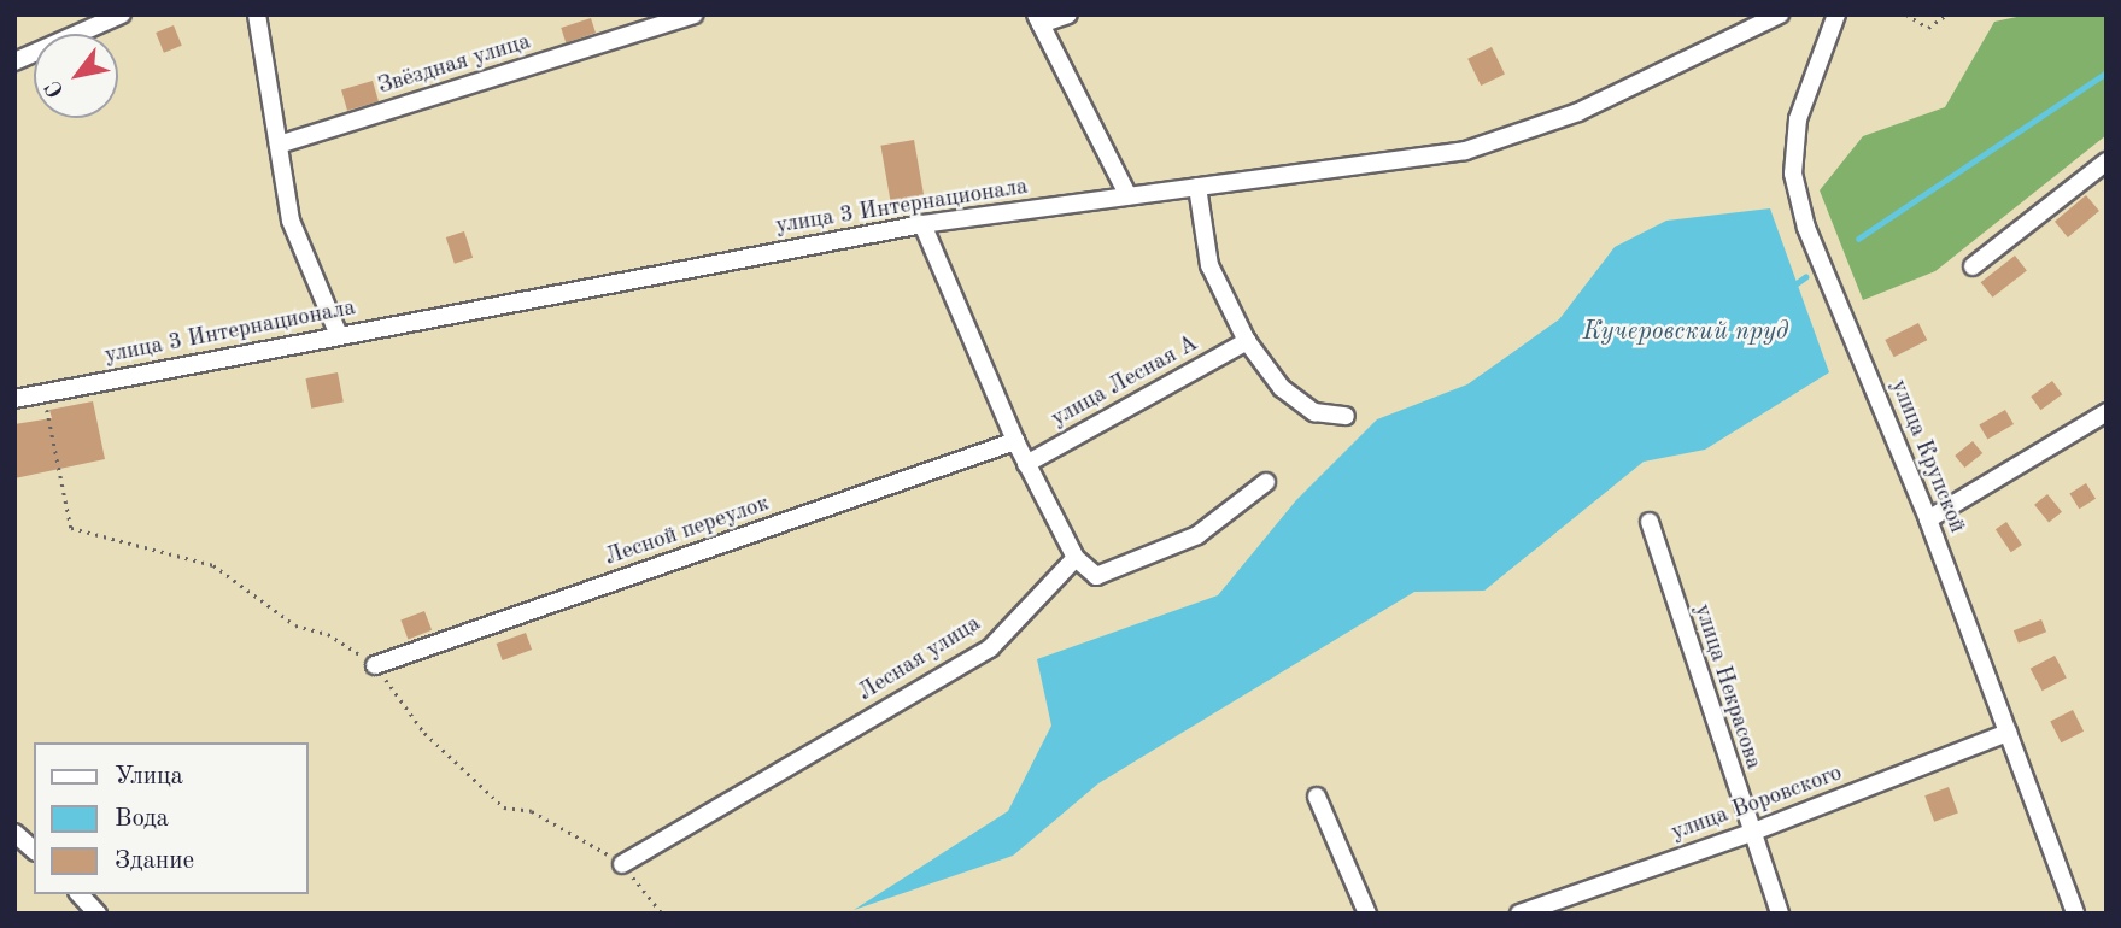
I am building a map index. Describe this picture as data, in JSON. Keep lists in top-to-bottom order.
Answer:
{
  "streets": {
    "street": [
      "Звёздная улица",
      "улица 3 Интернационала",
      "улица Лесная А",
      "улица Крупской",
      "Лесной переулок",
      "Лесная улица",
      "улица Некрасова",
      "улица Воровского"
    ]
  },
  "crossings": [
    ["улица Крупской", "улица Воровского"],
    ["улица Некрасова", "улица Воровского"]
  ],
  "water": ["Кучеровский пруд"],
  "legend": ["Улица", "Вода", "Здание"],
  "north": "bottom left"
}
